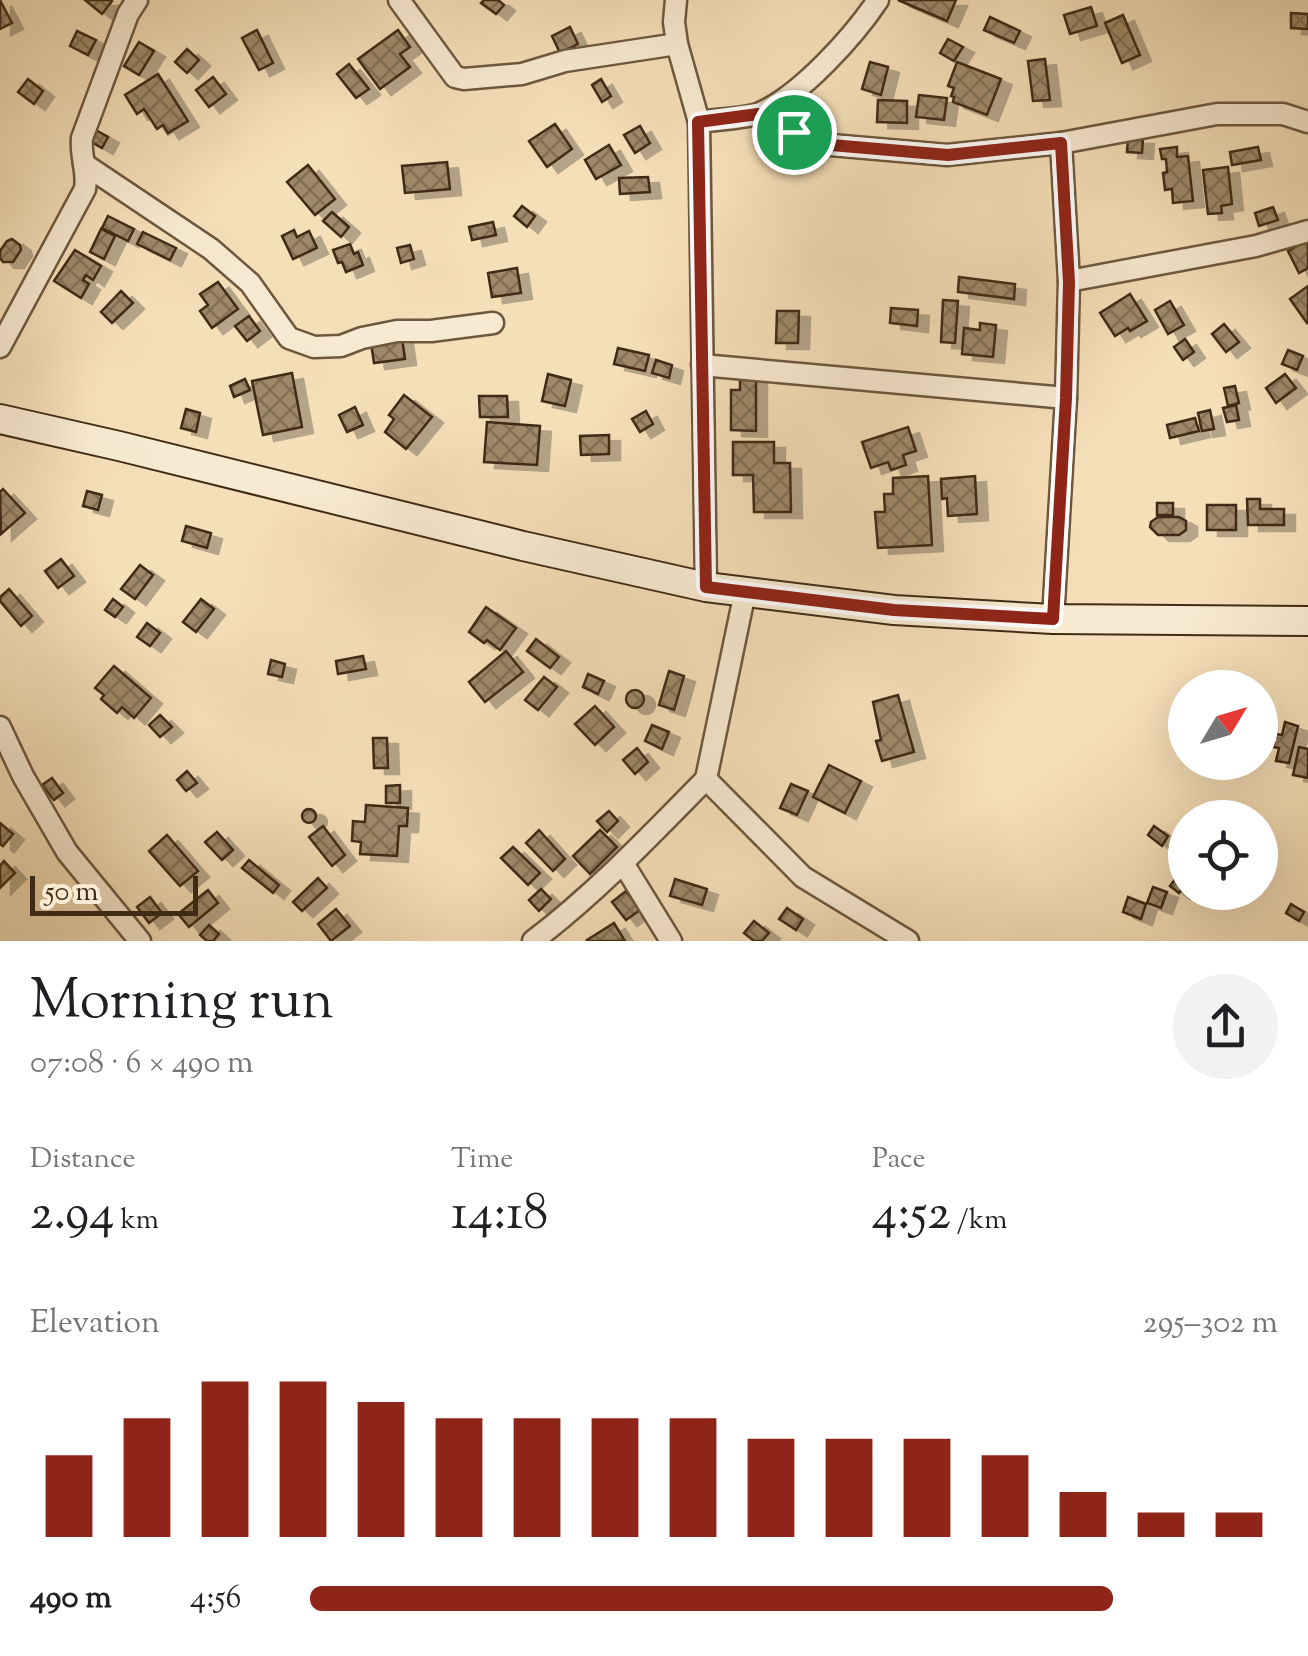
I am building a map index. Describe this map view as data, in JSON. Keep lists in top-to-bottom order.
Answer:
{
  "scale_bar": "50 m",
  "north": "top right",
  "page": {
    "scale": "50 m",
    "heading": ["Morning run", "07:08 · 6 × 490 m"],
    "stats": [
      ["Distance", "2.94 km"],
      ["Time", "14:18"],
      ["Pace", "4:52 /km"]
    ],
    "chart": ["Elevation", "295–302 m"],
    "list": [
      {
        "name": "490 m",
        "note": "4:56"
      }
    ]
  }
}
